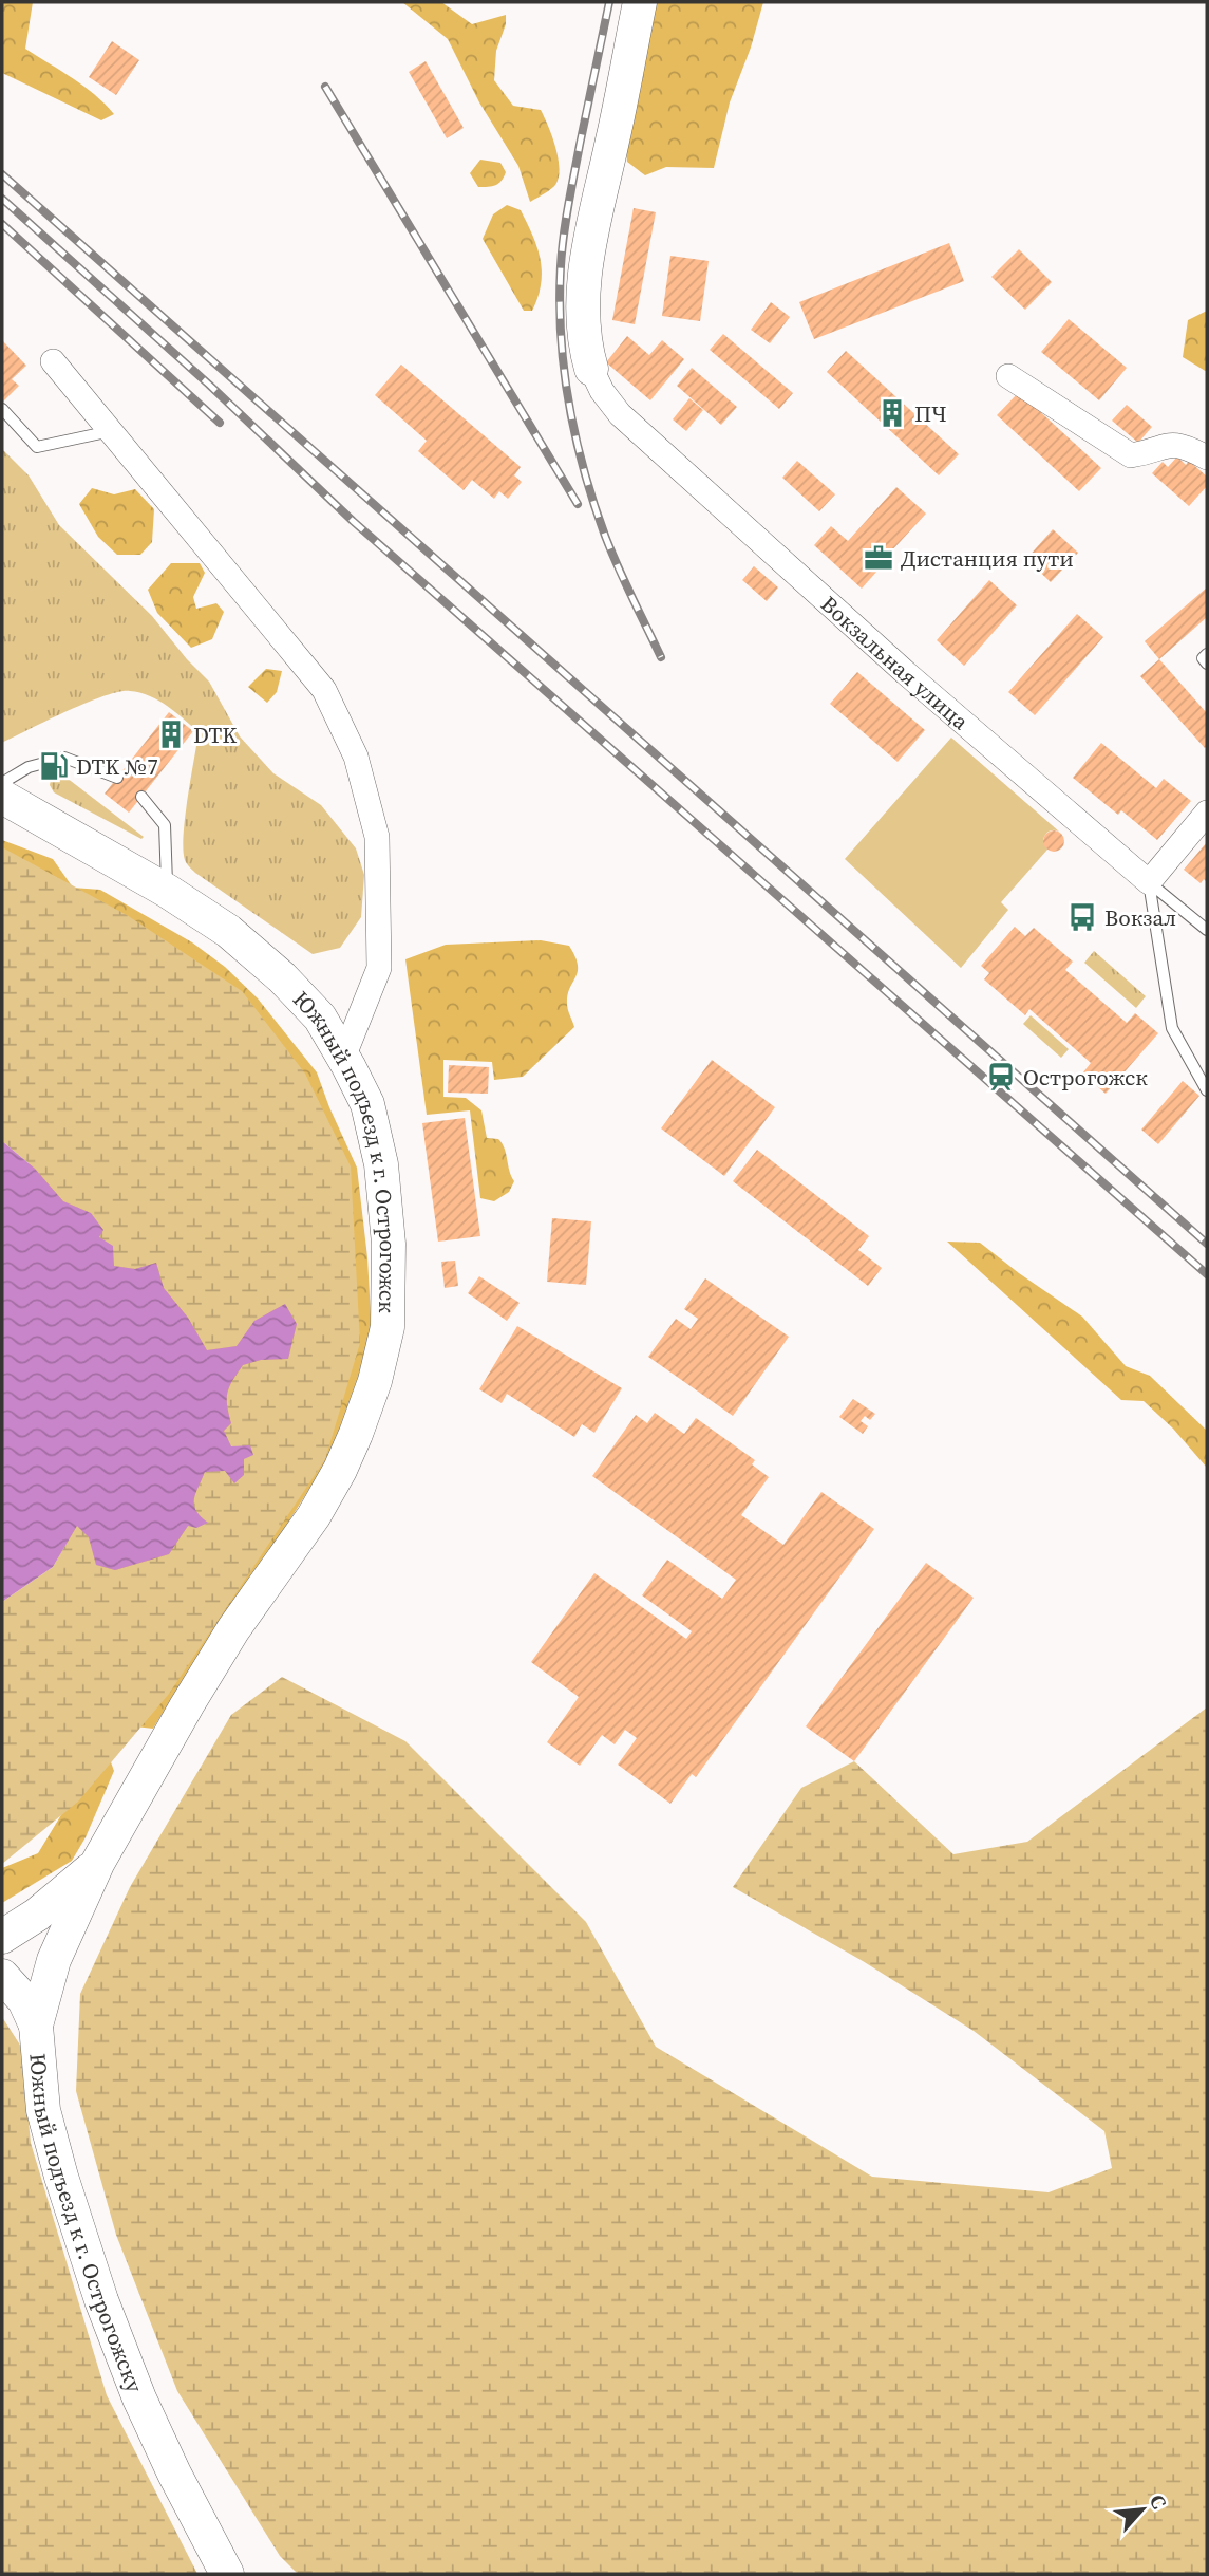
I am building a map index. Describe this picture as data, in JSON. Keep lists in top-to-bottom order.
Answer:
{
  "streets": {
    "main road": ["Южный подъезд к г. Острогожск", "Южный подъезд к г. Острогожску"],
    "street": ["Вокзальная улица"]
  },
  "crossings": [
    ["Южный подъезд к г. Острогожск", "Южный подъезд к г. Острогожску"]
  ],
  "places": {
    "building": ["ПЧ", "DTK"],
    "office": ["Дистанция пути"],
    "fuel station": ["DTK №7"],
    "bus stop": ["Вокзал"],
    "station": ["Острогожск"]
  },
  "north": "top right"
}
